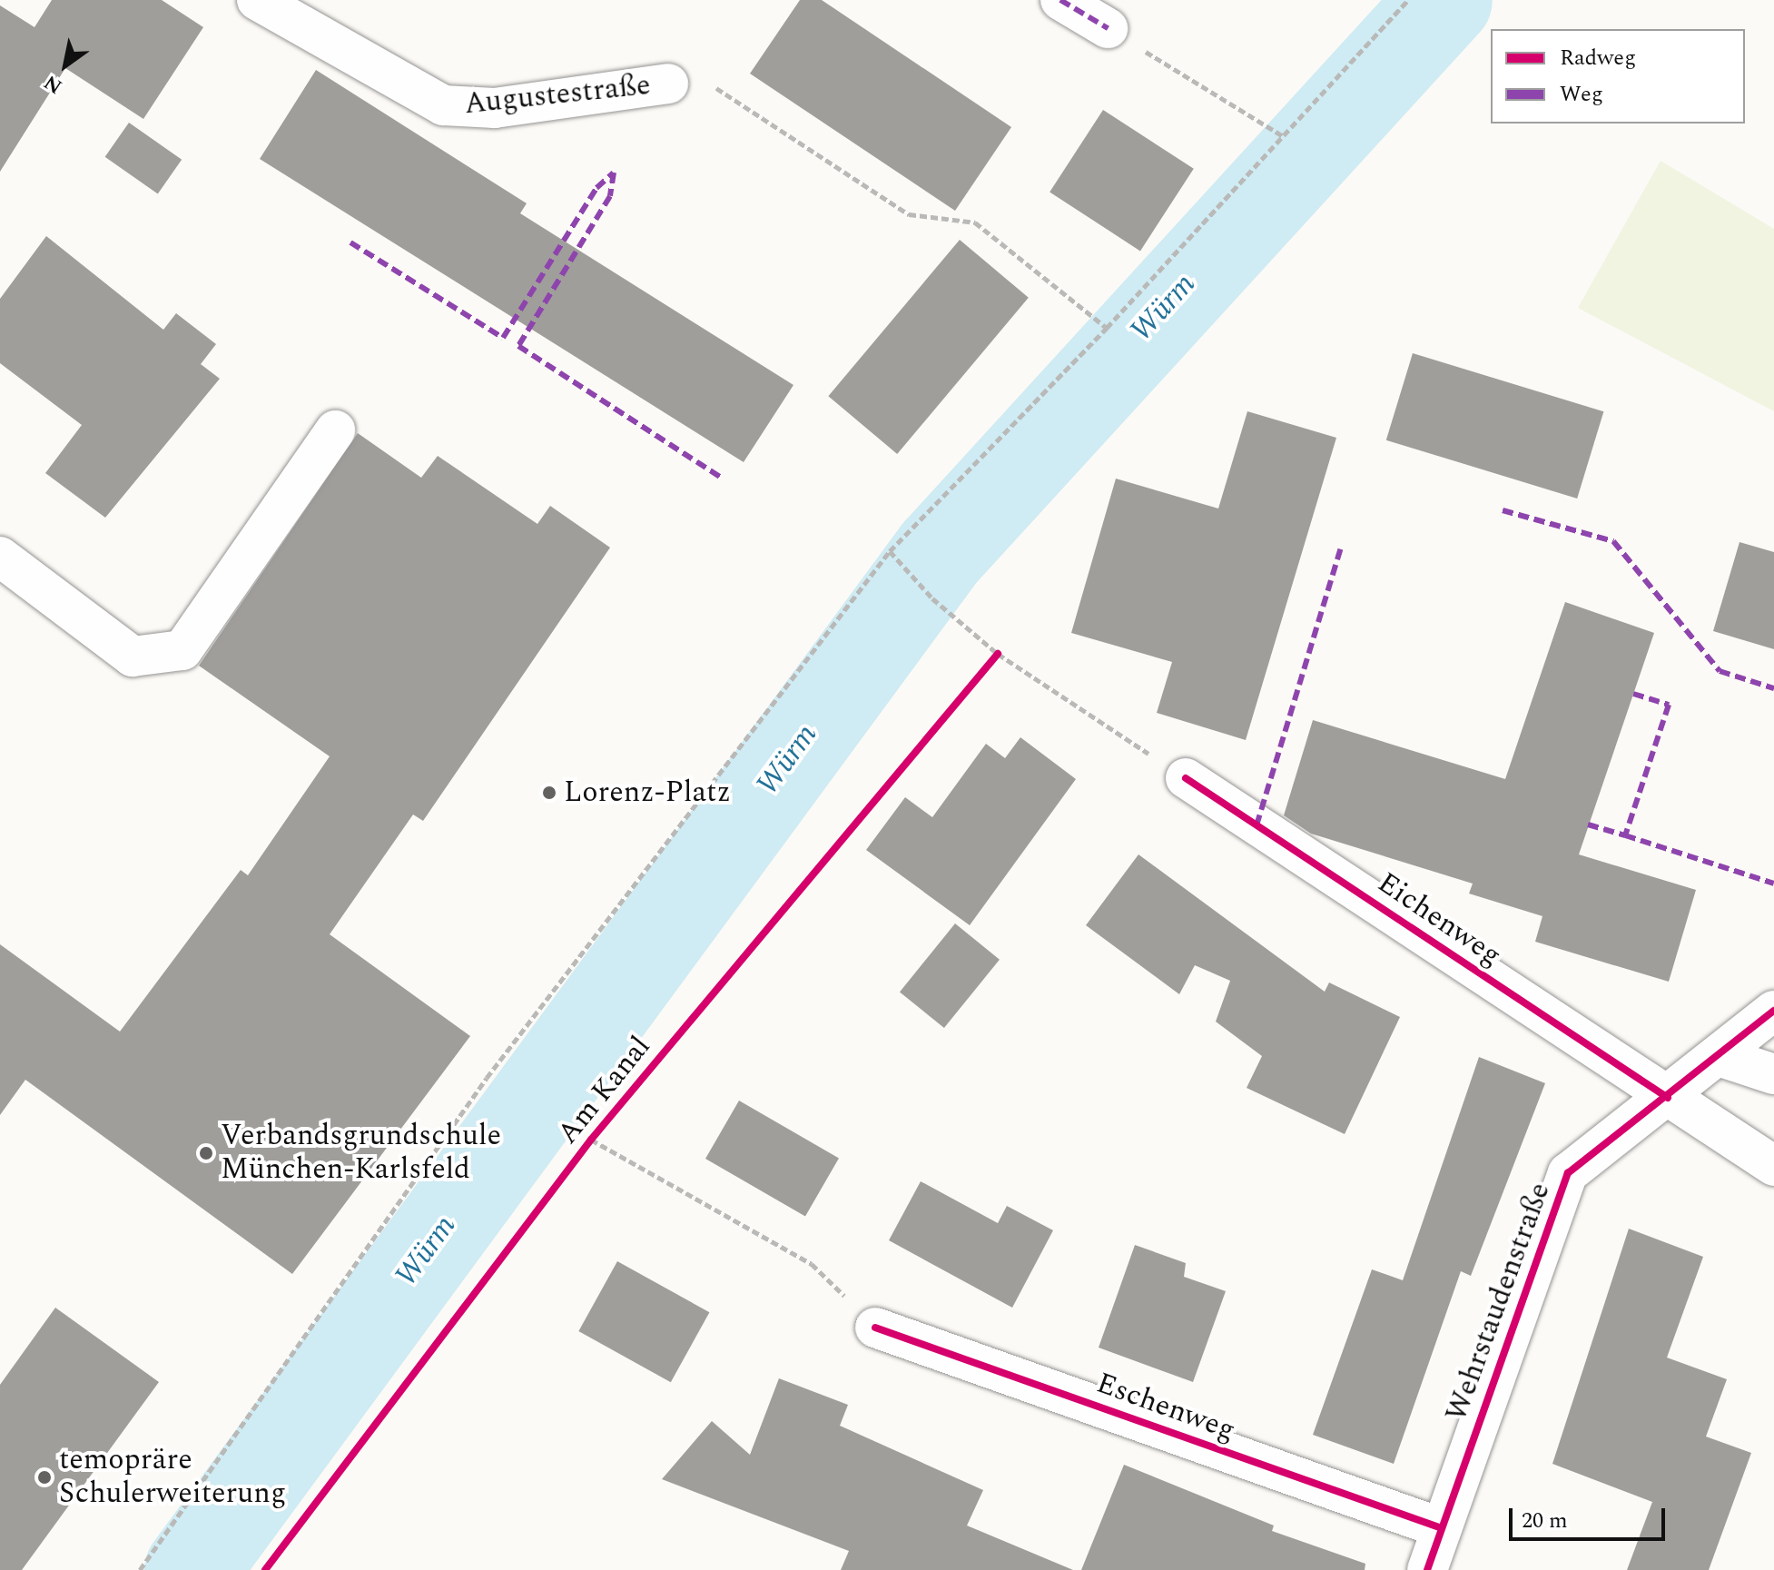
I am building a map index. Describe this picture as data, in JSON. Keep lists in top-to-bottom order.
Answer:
{
  "streets": {
    "street": [
      "Augustestraße",
      "Eichenweg",
      "Wehrstaudenstraße",
      "Eschenweg"
    ],
    "cycle path": ["Am Kanal"]
  },
  "crossings": [
    ["Eichenweg", "Wehrstaudenstraße"],
    ["Wehrstaudenstraße", "Eschenweg"]
  ],
  "water": ["Würm"],
  "places": ["Lorenz-Platz", "Verbandsgrundschule München-Karlsfeld", "temopräre Schulerweiterung"],
  "legend": ["Radweg", "Weg"],
  "scale_bar": "20 m",
  "north": "bottom left"
}
